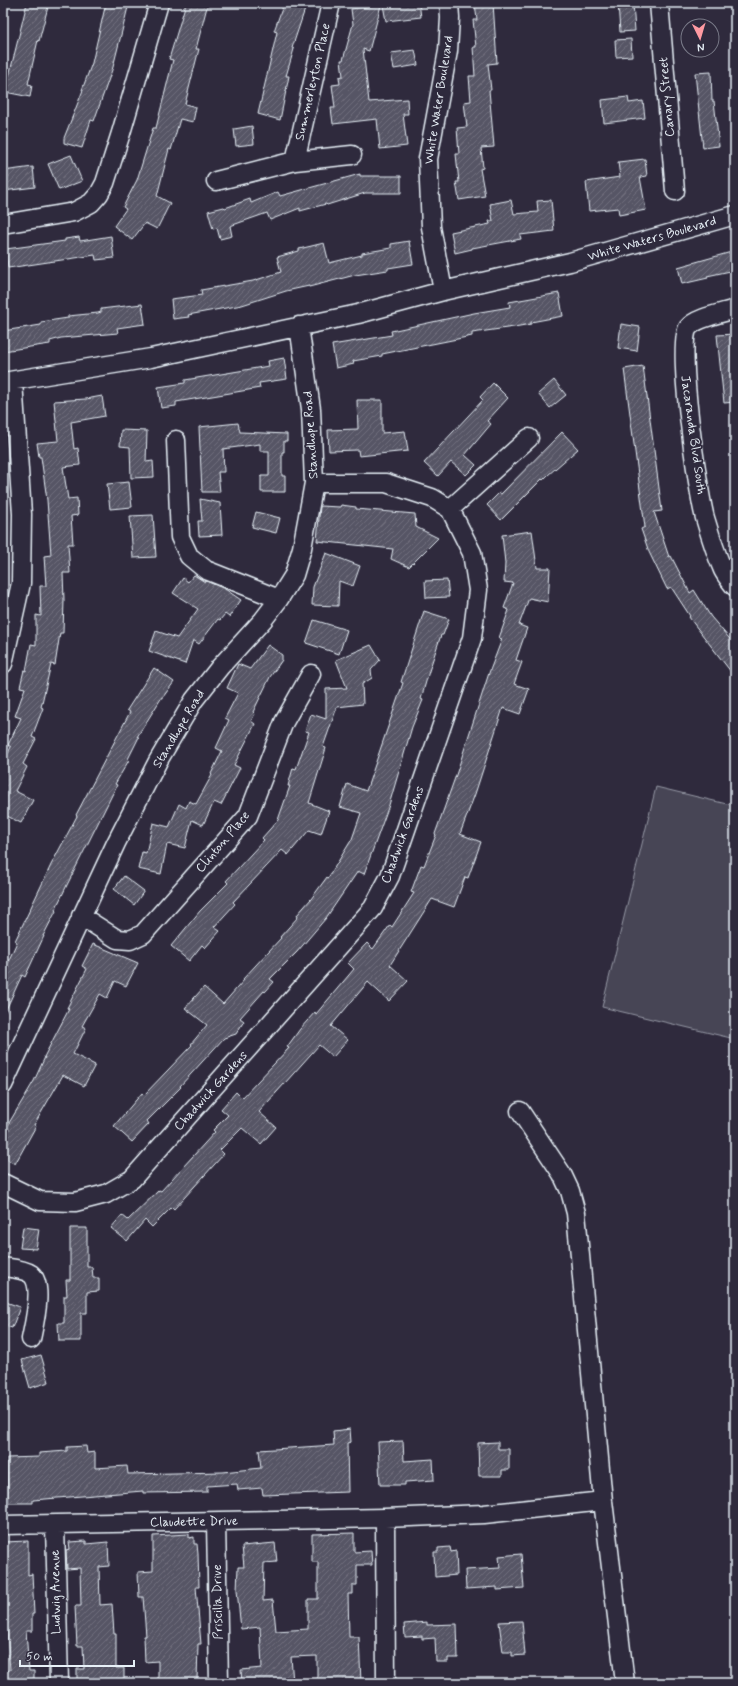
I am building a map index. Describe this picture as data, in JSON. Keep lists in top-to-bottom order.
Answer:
{
  "streets": {
    "street": [
      "Summerleyton Place",
      "Canary Street",
      "White Water Boulevard",
      "White Waters Boulevard",
      "Standhope Road",
      "Jacaranda Blvd South",
      "Chadwick Gardens",
      "Clinton Place",
      "Claudette Drive",
      "Ludwig Avenue",
      "Priscilla Drive"
    ]
  },
  "crossings": [
    ["White Water Boulevard", "White Waters Boulevard"],
    ["White Waters Boulevard", "Standhope Road"],
    ["Standhope Road", "Clinton Place"],
    ["Claudette Drive", "Ludwig Avenue"],
    ["Claudette Drive", "Priscilla Drive"]
  ],
  "scale_bar": "50 m",
  "north": "bottom"
}
